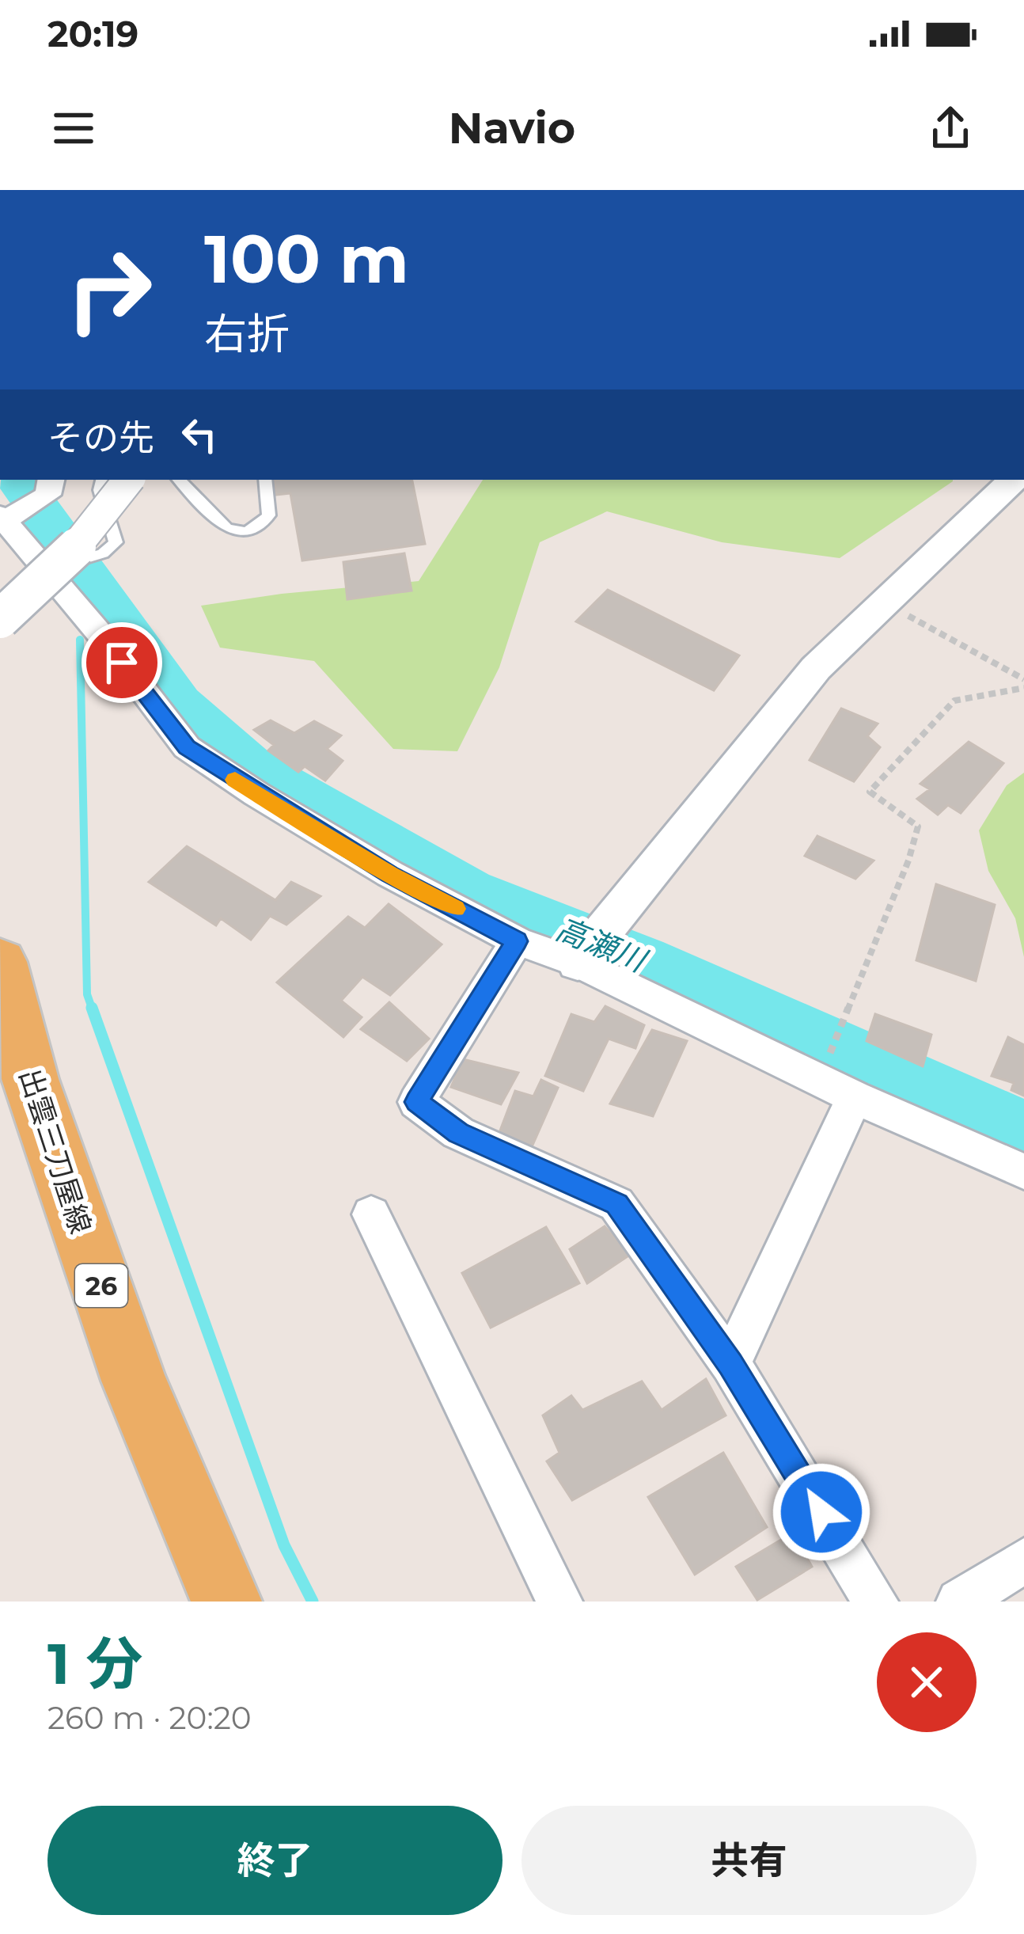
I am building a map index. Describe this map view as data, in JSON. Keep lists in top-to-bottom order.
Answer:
{
  "streets": {
    "main road": ["出雲三刀屋線", "26"]
  },
  "water": ["高瀬川"],
  "page": {
    "status": "20:19",
    "header": "Navio",
    "turn": ["100 m", "右折"],
    "then": "その先",
    "heading": ["1 分", "260 m · 20:20"],
    "buttons": ["終了", "共有"]
  }
}
